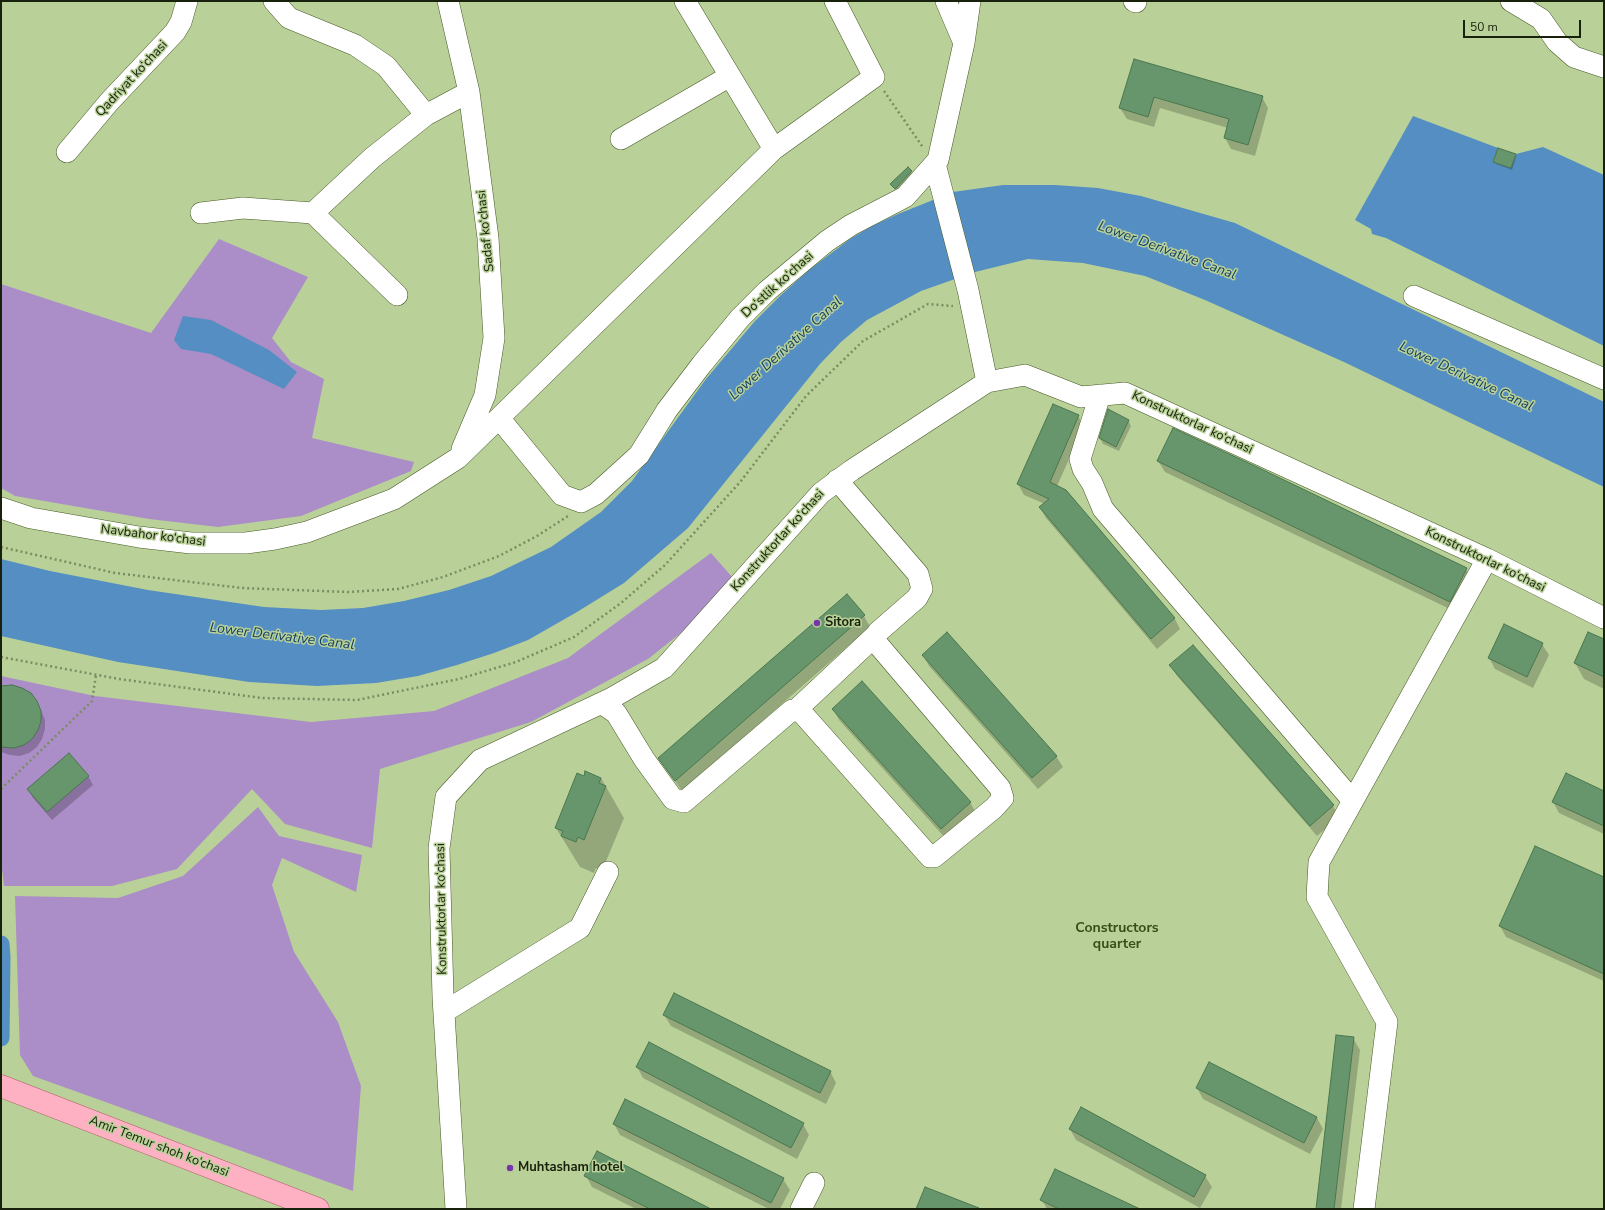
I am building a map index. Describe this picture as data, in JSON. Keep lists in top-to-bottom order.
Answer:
{
  "streets": {
    "main road": ["Amir Temur shoh ko‘chasi"],
    "street": [
      "Qadriyat ko‘chasi",
      "Sadaf ko‘chasi",
      "Do‘stlik ko‘chasi",
      "Konstruktorlar ko‘chasi",
      "Navbahor ko‘chasi"
    ]
  },
  "crossings": [
    ["Sadaf ko‘chasi", "Navbahor ko‘chasi"]
  ],
  "districts": ["Constructors quarter"],
  "water": ["Lower Derivative Canal"],
  "places": ["Sitora", "Muhtasham hotel"],
  "scale_bar": "50 m"
}
